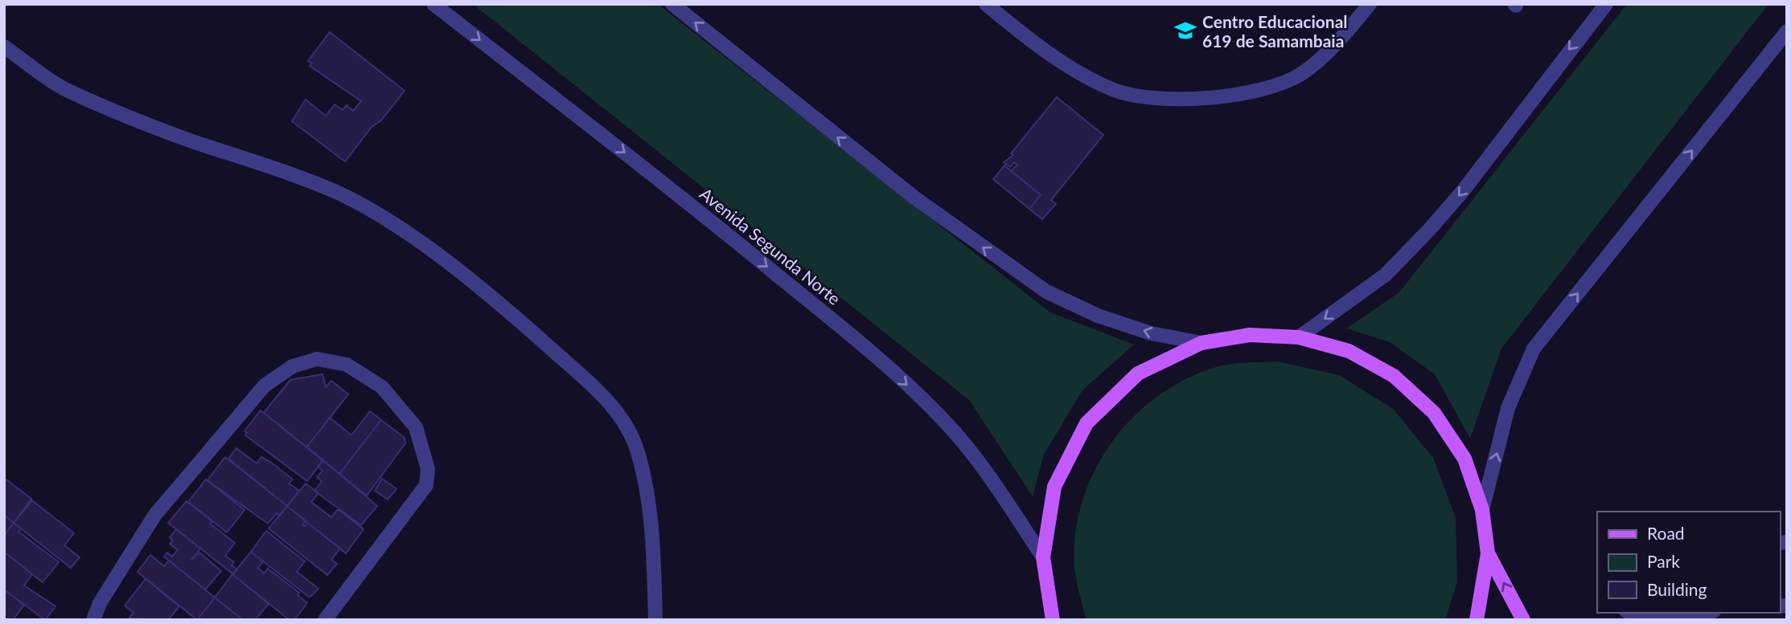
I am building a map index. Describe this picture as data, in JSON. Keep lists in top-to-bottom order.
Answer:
{
  "streets": {
    "street": ["Avenida Segunda Norte"]
  },
  "one_way": ["Avenida Segunda Norte"],
  "places": {
    "school or university": ["Centro Educacional 619 de Samambaia"]
  },
  "legend": ["Road", "Park", "Building"]
}
